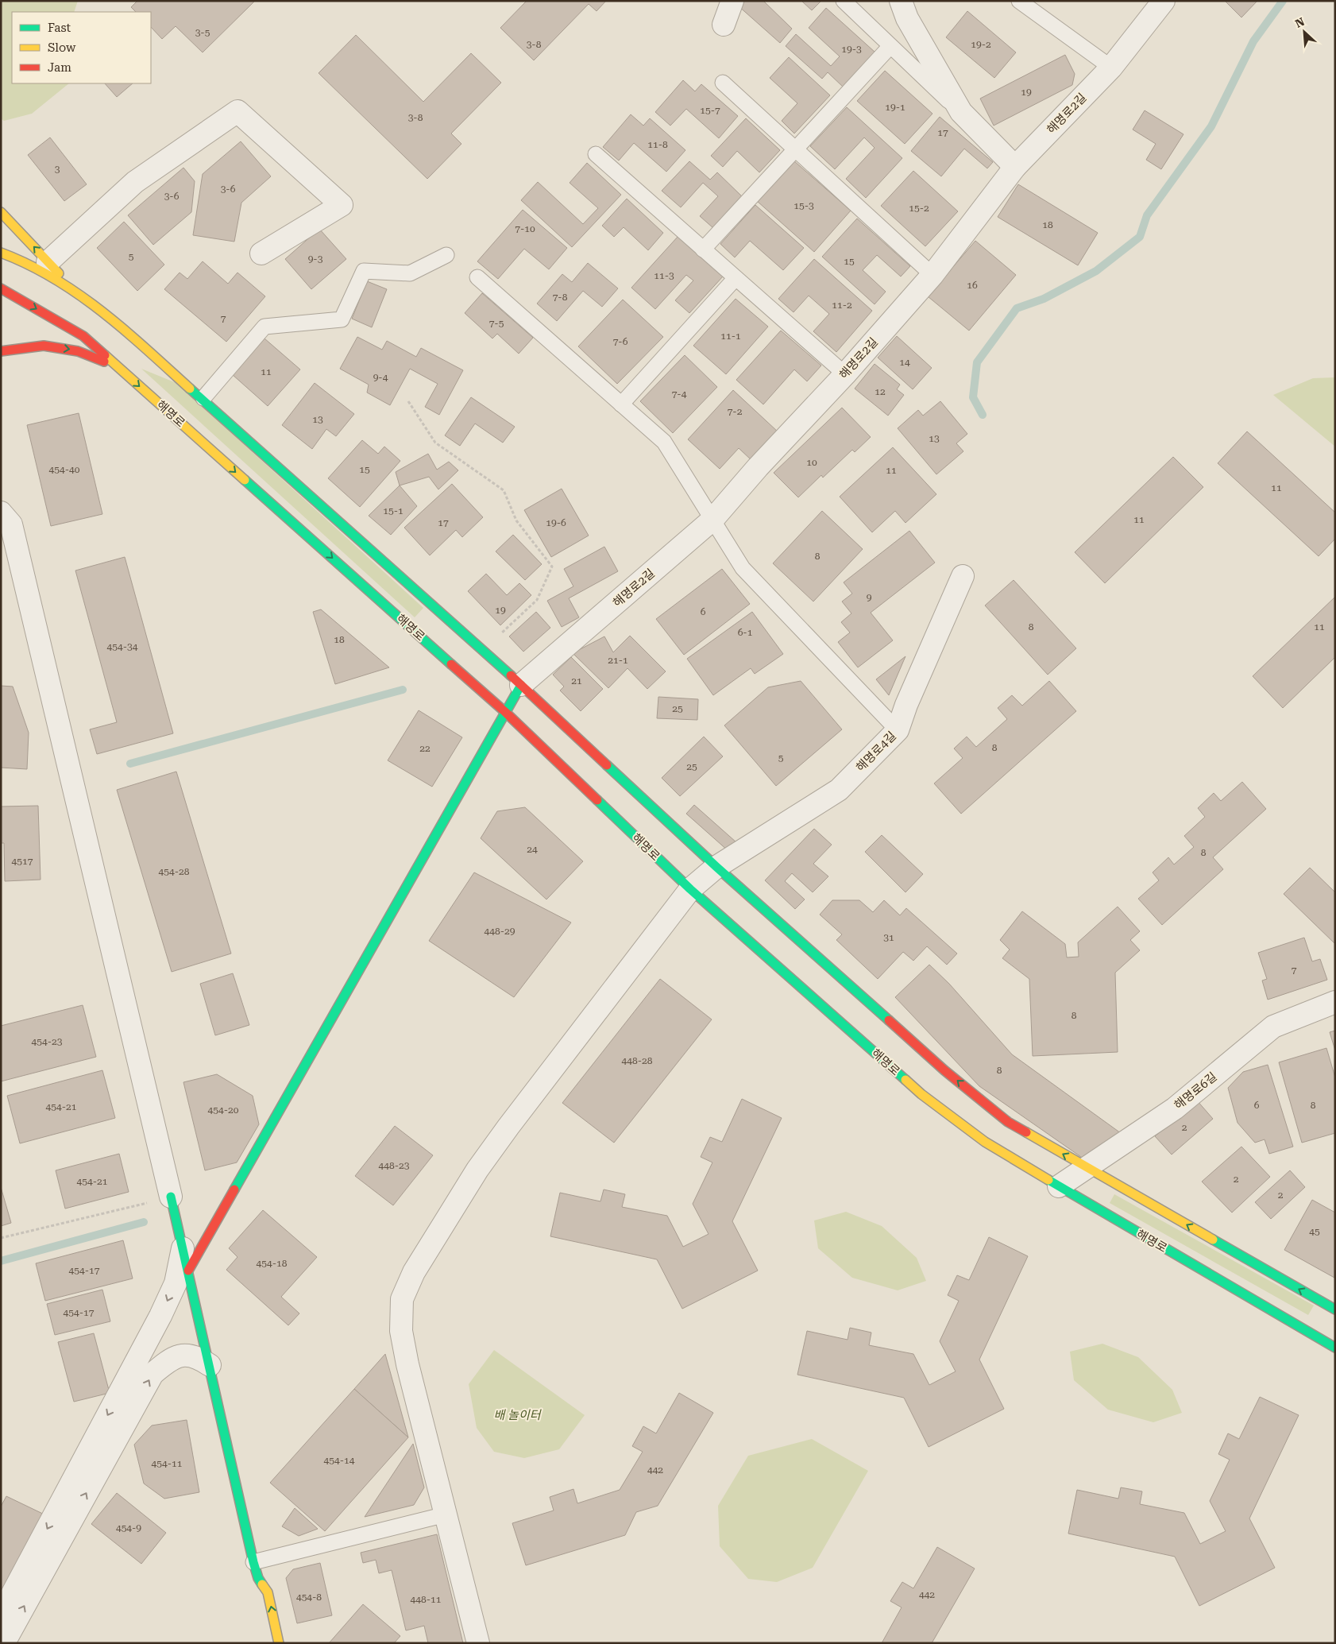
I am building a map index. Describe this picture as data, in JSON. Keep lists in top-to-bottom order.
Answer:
{
  "streets": {
    "street": [
      "해명로2길",
      "해명로",
      "해명로4길",
      "해명로6길"
    ]
  },
  "crossings": [
    ["해명로", "해명로4길"],
    ["해명로", "해명로6길"]
  ],
  "parks": ["배 놀이터"],
  "house_numbers": [
    "3-5",
    "3-8",
    "19-2",
    "19-3",
    "19",
    "19-1",
    "15-7",
    "3-8",
    "17",
    "11-8",
    "3",
    "3-6",
    "3-6",
    "15-3",
    "15-2",
    "18",
    "7-10",
    "5",
    "9-3",
    "15",
    "11-3",
    "16",
    "7-8",
    "11-2",
    "7",
    "7-5",
    "11-1",
    "7-6",
    "14",
    "11",
    "9-4",
    "12",
    "7-4",
    "7-2",
    "13",
    "13",
    "10",
    "454-40",
    "15",
    "11",
    "11",
    "15-1",
    "11",
    "17",
    "19-6",
    "8",
    "9",
    "19",
    "6",
    "8",
    "11",
    "6-1",
    "18",
    "454-34",
    "21-1",
    "21",
    "25",
    "8",
    "22",
    "5",
    "25",
    "24",
    "8",
    "4517",
    "454-28",
    "448-29",
    "31",
    "7",
    "8",
    "454-23",
    "448-28",
    "8",
    "6",
    "8",
    "454-21",
    "454-20",
    "2",
    "448-23",
    "2",
    "454-21",
    "2",
    "45",
    "454-18",
    "454-17",
    "454-17",
    "454-14",
    "454-11",
    "442",
    "454-9",
    "442",
    "454-8",
    "448-11"
  ],
  "legend": ["Fast", "Slow", "Jam"],
  "north": "top left"
}
